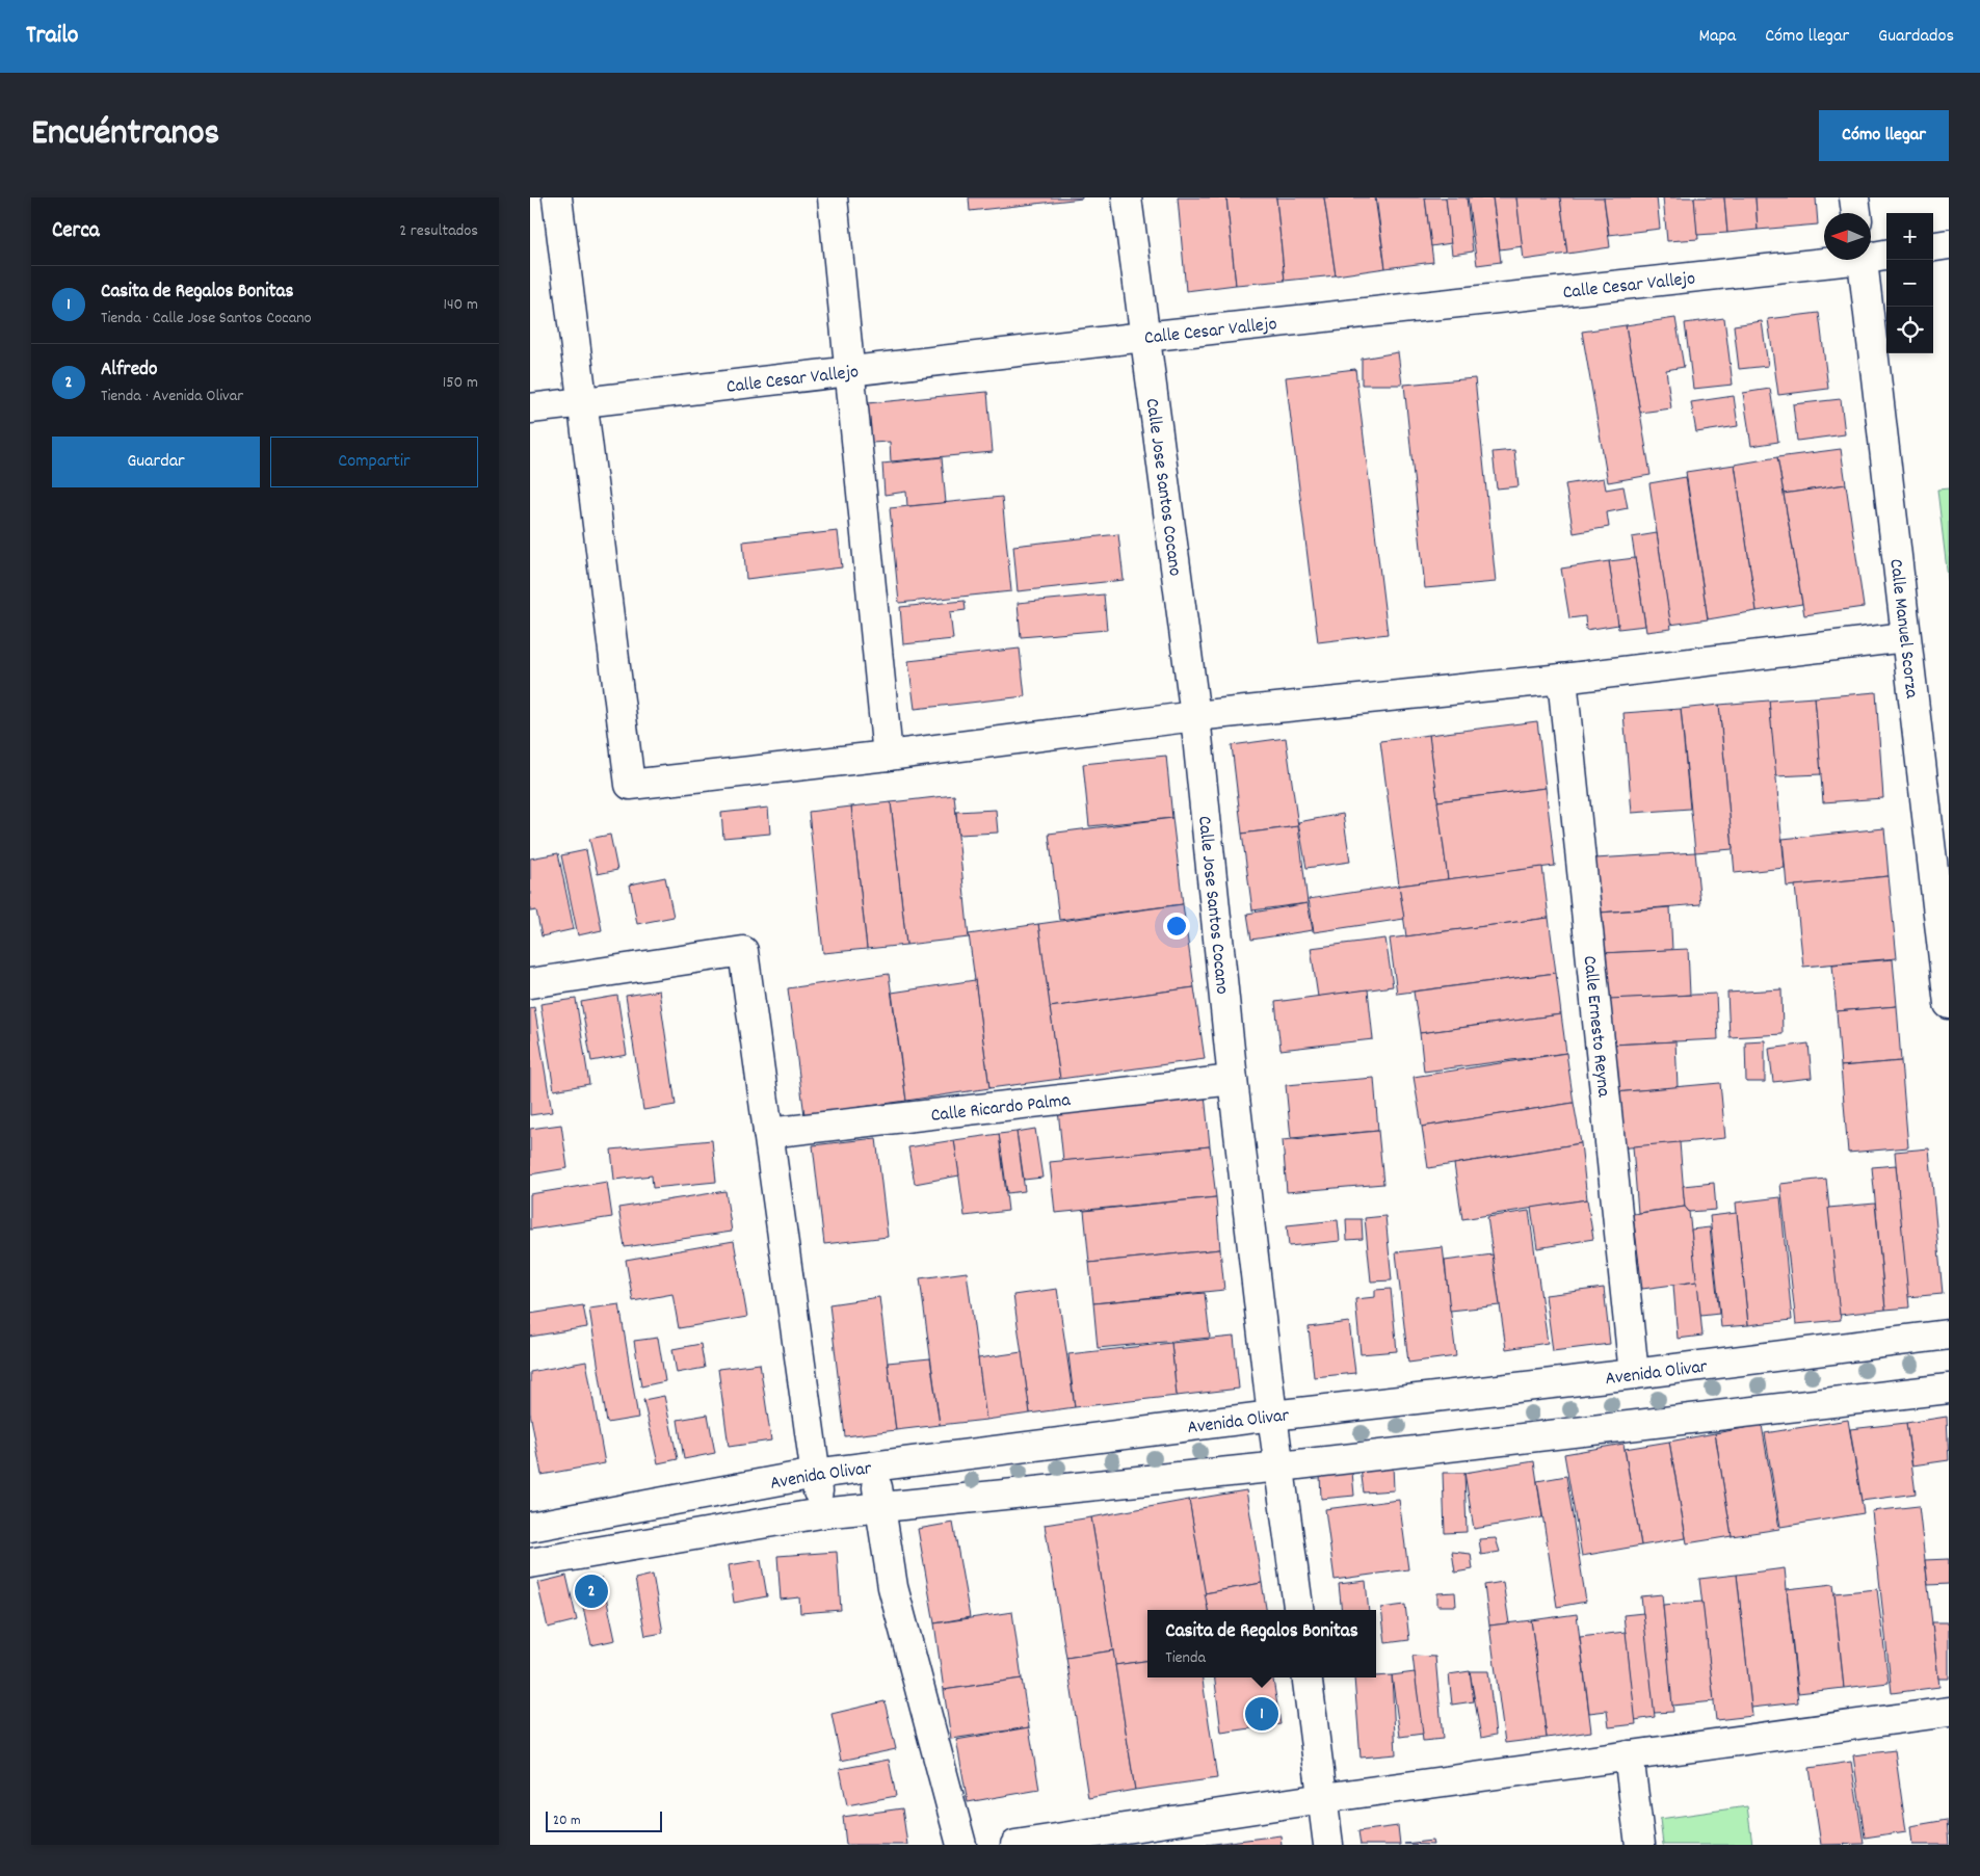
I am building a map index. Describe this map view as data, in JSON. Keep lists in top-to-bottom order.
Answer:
{
  "streets": {
    "street": [
      "Calle Cesar Vallejo",
      "Calle Jose Santos Cocano",
      "Calle Manuel Scorza",
      "Calle Ernesto Reyna",
      "Calle Ricardo Palma",
      "Avenida Olivar"
    ]
  },
  "crossings": [
    ["Calle Cesar Vallejo", "Calle Jose Santos Cocano"],
    ["Calle Jose Santos Cocano", "Calle Ricardo Palma"],
    ["Calle Jose Santos Cocano", "Avenida Olivar"],
    ["Calle Ernesto Reyna", "Avenida Olivar"]
  ],
  "scale_bar": "20 m",
  "north": "left",
  "page": {
    "header": "Trailo",
    "nav": ["Mapa", "Cómo llegar", "Guardados"],
    "title": "Encuéntranos",
    "buttons": [
      "Cómo llegar",
      ["Guardar", "Compartir"]
    ],
    "heading": ["Cerca", "2 resultados"],
    "map_buttons": ["+", "−"],
    "list": [
      {
        "mark": "1",
        "name": "Casita de Regalos Bonitas",
        "note": "Tienda · Calle Jose Santos Cocano",
        "value": "140 m"
      },
      {
        "mark": "2",
        "name": "Alfredo",
        "note": "Tienda · Avenida Olivar",
        "value": "150 m"
      }
    ],
    "pins": ["2", "1"],
    "popup": ["Casita de Regalos Bonitas", "Tienda"],
    "scale": "20 m"
  }
}
